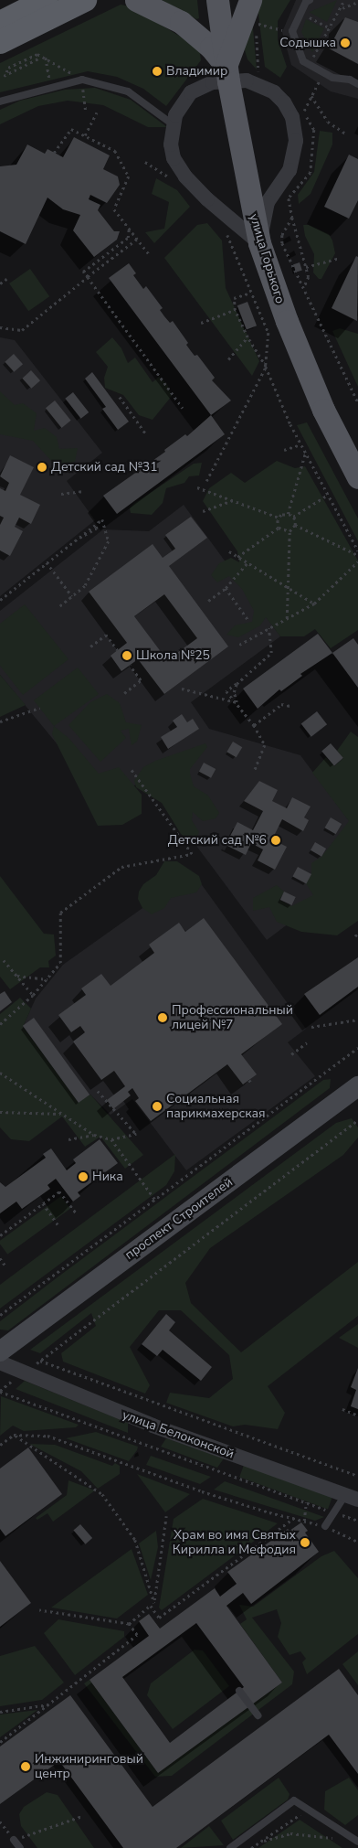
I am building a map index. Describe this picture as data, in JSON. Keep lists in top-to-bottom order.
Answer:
{
  "streets": {
    "main road": ["улица Горького", "проспект Строителей"],
    "street": ["улица Белоконской"]
  },
  "places": [
    "Содышка",
    "Владимир",
    "Детский сад №31",
    "Школа №25",
    "Детский сад №6",
    "Профессиональный лицей №7",
    "Социальная парикмахерская",
    "Ника",
    "Храм во имя Святых Кирилла и Мефодия",
    "Инжиниринговый центр"
  ]
}
